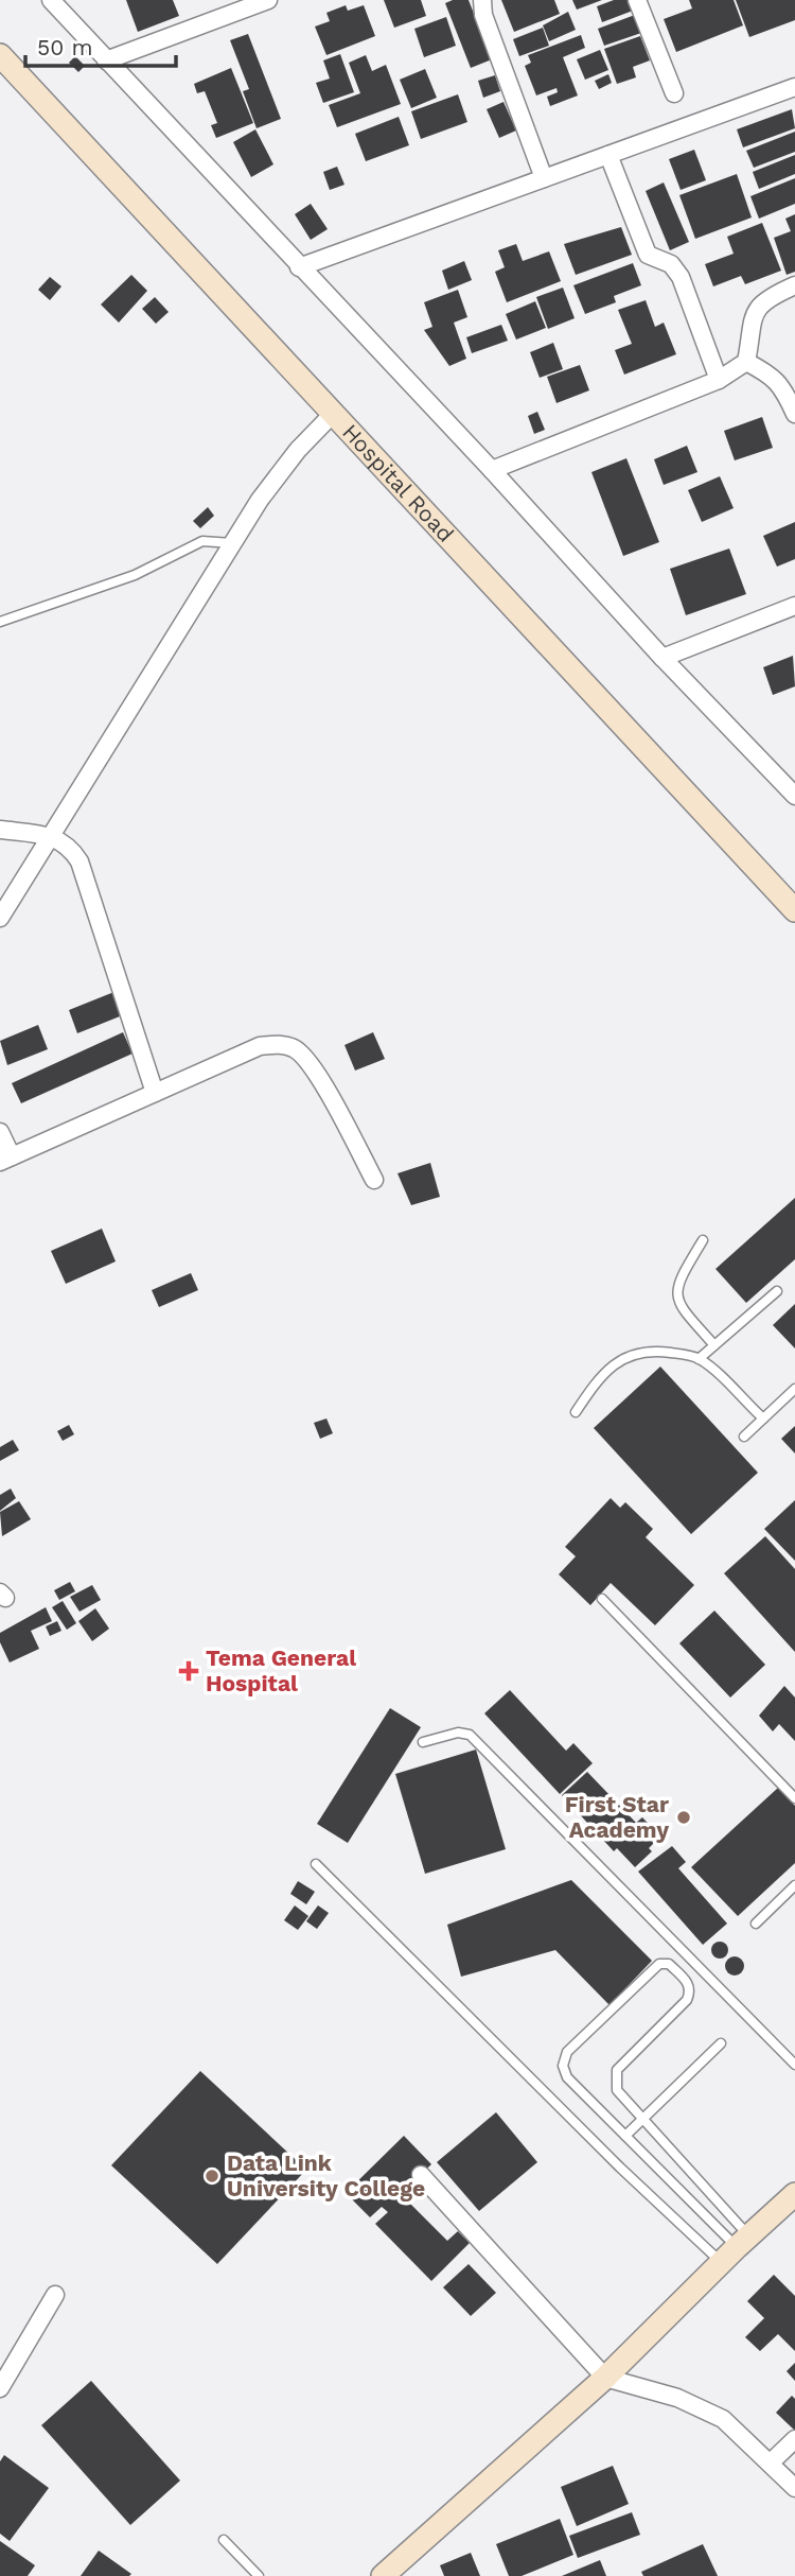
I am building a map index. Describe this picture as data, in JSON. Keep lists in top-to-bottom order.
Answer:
{
  "streets": {
    "main road": ["Hospital Road"]
  },
  "places": {
    "health": ["Tema General Hospital"],
    "other": ["First Star Academy", "Data Link University College"]
  },
  "scale_bar": "50 m"
}
